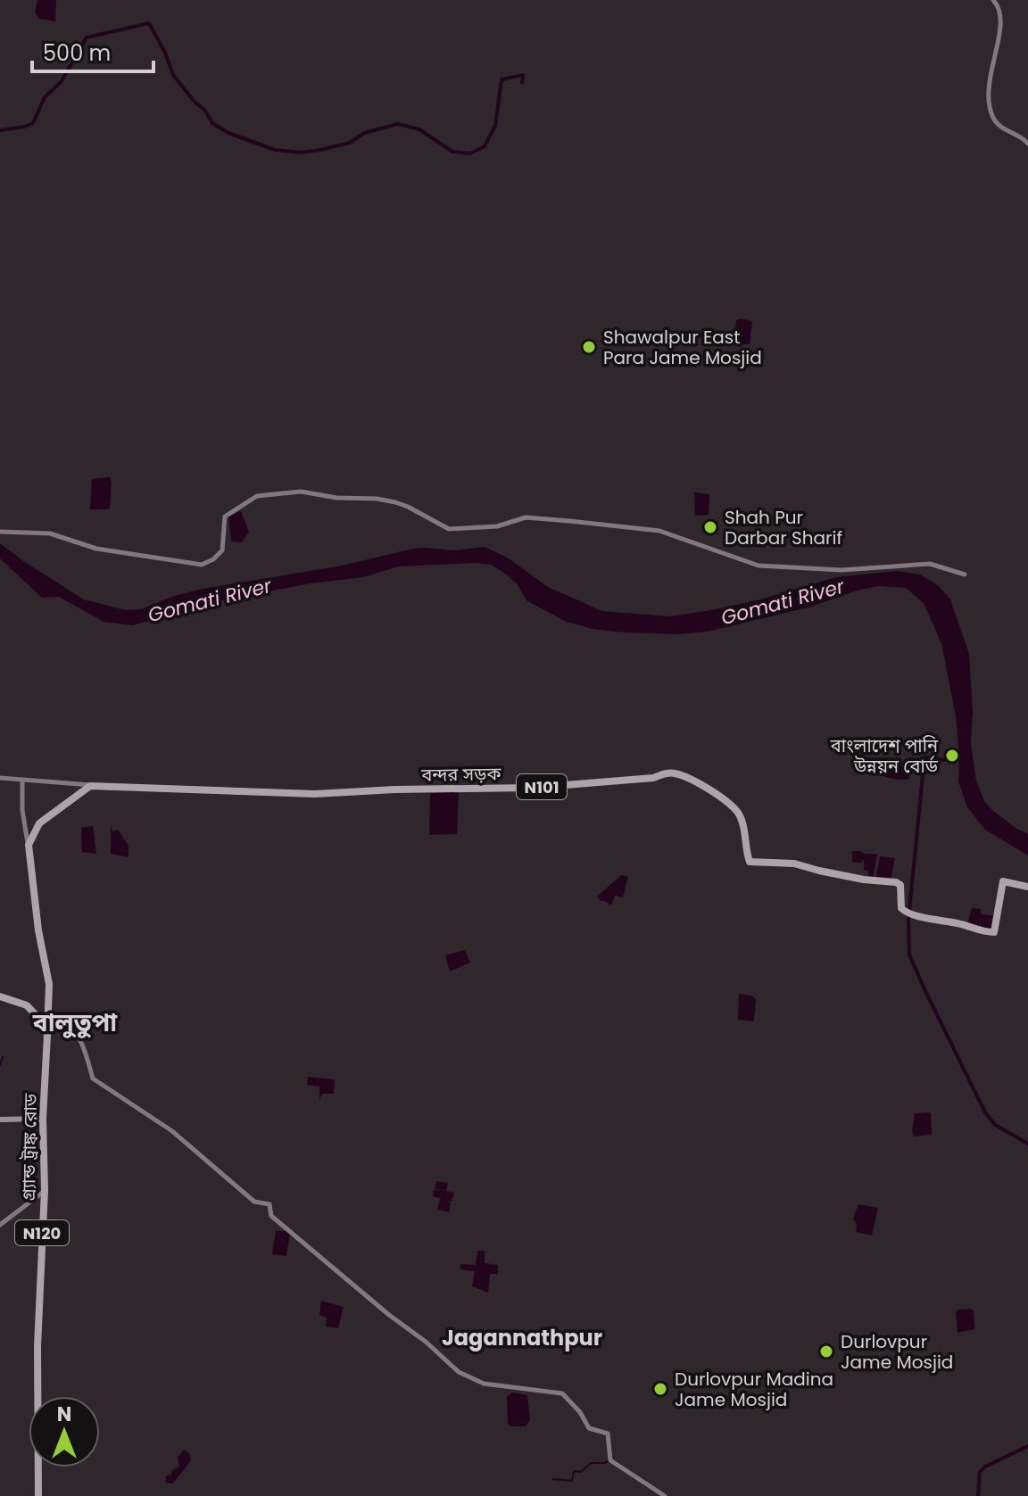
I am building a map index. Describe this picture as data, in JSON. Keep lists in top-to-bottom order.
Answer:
{
  "streets": {
    "highway": [
      "বন্দর সড়ক",
      "N101",
      "গ্র্যান্ড ট্রাঙ্ক রোড",
      "N120"
    ]
  },
  "districts": ["বালুতুপা", "Jagannathpur"],
  "water": ["Gomati River"],
  "places": [
    "Shawalpur East Para Jame Mosjid",
    "Shah Pur Darbar Sharif",
    "বাংলাদেশ পানি উন্নয়ন বোর্ড",
    "Durlovpur Jame Mosjid",
    "Durlovpur Madina Jame Mosjid"
  ],
  "scale_bar": "500 m",
  "north": "top"
}
